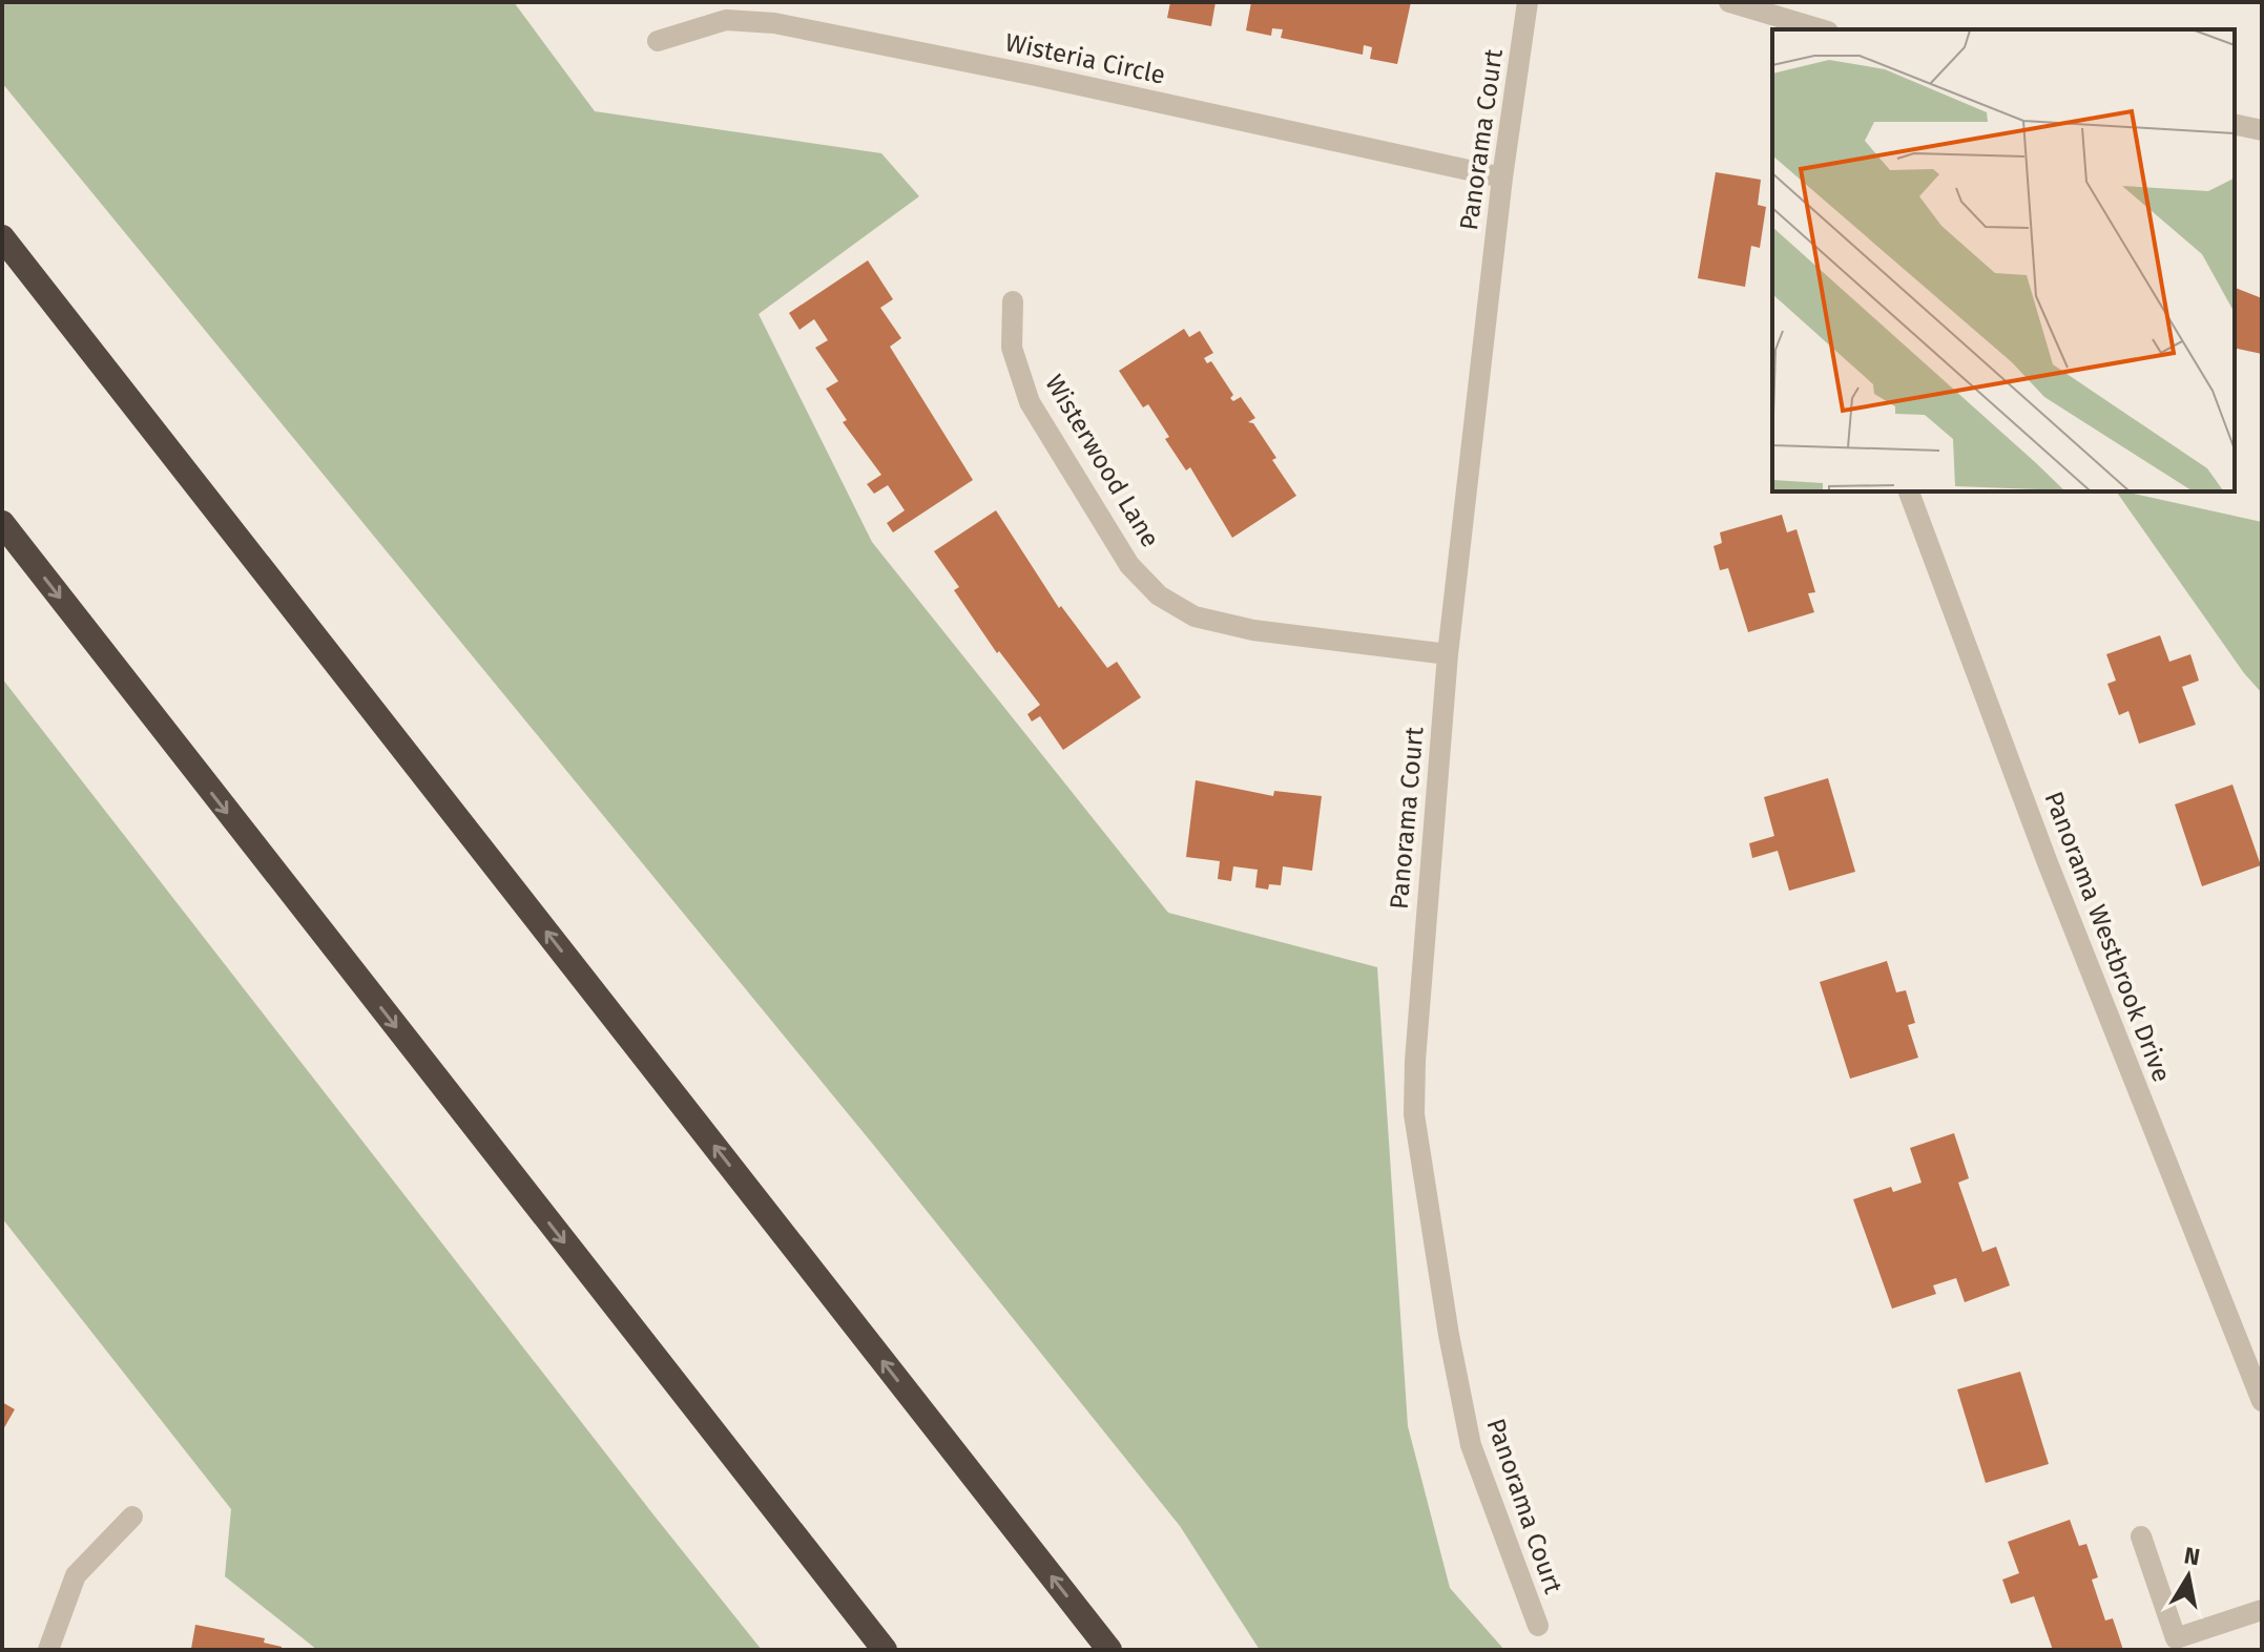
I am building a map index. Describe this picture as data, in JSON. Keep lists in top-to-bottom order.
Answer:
{
  "streets": {
    "street": [
      "Wisteria Circle",
      "Panorama Court",
      "Wisterwood Lane",
      "Panorama Westbrook Drive"
    ]
  },
  "crossings": [
    ["Wisteria Circle", "Panorama Court"],
    ["Panorama Court", "Wisterwood Lane"]
  ],
  "north": "top"
}
